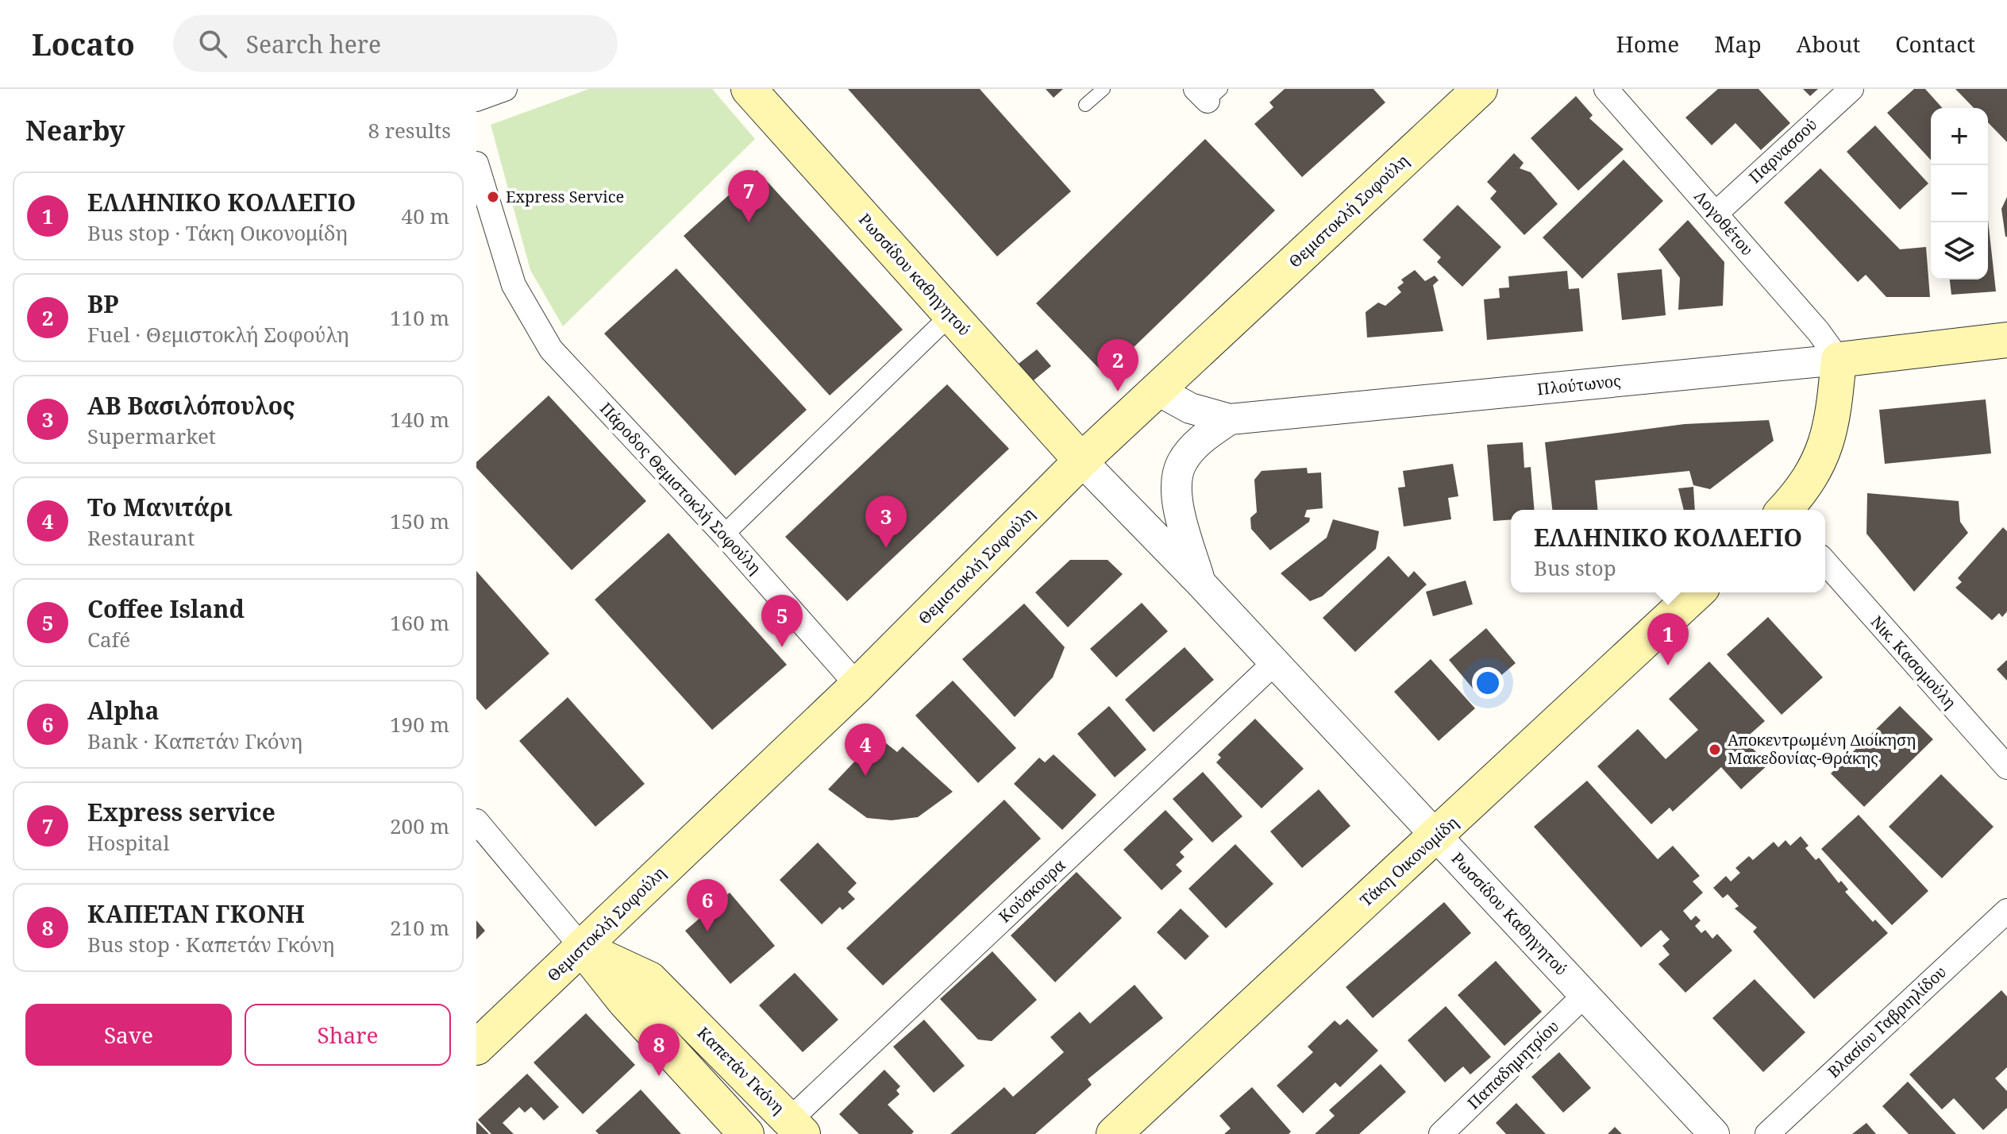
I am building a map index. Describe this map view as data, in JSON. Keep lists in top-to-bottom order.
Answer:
{
  "streets": {
    "main road": [
      "Θεμιστοκλή Σοφούλη",
      "Ρωσσίδου καθηγητού",
      "Πλούτωνος",
      "Τάκη Οικονομίδη",
      "Καπετάν Γκόνη"
    ],
    "street": [
      "Παρνασσού",
      "Λογοθέτου",
      "Πάροδος Θεμιστοκλή Σοφούλη",
      "Νικ. Κασομούλη",
      "Κούσκουρα",
      "Ρωσσίδου Καθηγητού",
      "Βλασίου Γαβριηλίδου",
      "Παπαδημητρίου"
    ]
  },
  "crossings": [
    ["Παρνασσού", "Λογοθέτου"],
    ["Θεμιστοκλή Σοφούλη", "Ρωσσίδου καθηγητού"],
    ["Θεμιστοκλή Σοφούλη", "Πλούτωνος"],
    ["Θεμιστοκλή Σοφούλη", "Πάροδος Θεμιστοκλή Σοφούλη"],
    ["Θεμιστοκλή Σοφούλη", "Ρωσσίδου Καθηγητού"],
    ["Θεμιστοκλή Σοφούλη", "Καπετάν Γκόνη"],
    ["Λογοθέτου", "Πλούτωνος"],
    ["Ρωσσίδου καθηγητού", "Ρωσσίδου Καθηγητού"],
    ["Τάκη Οικονομίδη", "Ρωσσίδου Καθηγητού"],
    ["Κούσκουρα", "Ρωσσίδου Καθηγητού"],
    ["Κούσκουρα", "Καπετάν Γκόνη"],
    ["Ρωσσίδου Καθηγητού", "Παπαδημητρίου"]
  ],
  "places": ["Express Service", "Αποκεντρωμένη Διοίκηση Μακεδονίας-Θράκης"],
  "page": {
    "header": "Locato",
    "search": "Search here",
    "nav": [
      "Home",
      "Map",
      "About",
      "Contact"
    ],
    "heading": ["Nearby", "8 results"],
    "map_buttons": ["+", "−"],
    "pins": [
      "7",
      "2",
      "3",
      "5",
      "1",
      "4",
      "6",
      "8"
    ],
    "list": [
      {
        "mark": "1",
        "name": "ΕΛΛΗΝΙΚΟ ΚΟΛΛΕΓΙΟ",
        "note": "Bus stop · Τάκη Οικονομίδη",
        "value": "40 m"
      },
      {
        "mark": "2",
        "name": "BP",
        "note": "Fuel · Θεμιστοκλή Σοφούλη",
        "value": "110 m"
      },
      {
        "mark": "3",
        "name": "ΑΒ Βασιλόπουλος",
        "note": "Supermarket",
        "value": "140 m"
      },
      {
        "mark": "4",
        "name": "Το Μανιτάρι",
        "note": "Restaurant",
        "value": "150 m"
      },
      {
        "mark": "5",
        "name": "Coffee Island",
        "note": "Café",
        "value": "160 m"
      },
      {
        "mark": "6",
        "name": "Alpha",
        "note": "Bank · Καπετάν Γκόνη",
        "value": "190 m"
      },
      {
        "mark": "7",
        "name": "Express service",
        "note": "Hospital",
        "value": "200 m"
      },
      {
        "mark": "8",
        "name": "ΚΑΠΕΤΑΝ ΓΚΟΝΗ",
        "note": "Bus stop · Καπετάν Γκόνη",
        "value": "210 m"
      }
    ],
    "popup": ["ΕΛΛΗΝΙΚΟ ΚΟΛΛΕΓΙΟ", "Bus stop"],
    "buttons": ["Save", "Share"]
  }
}
